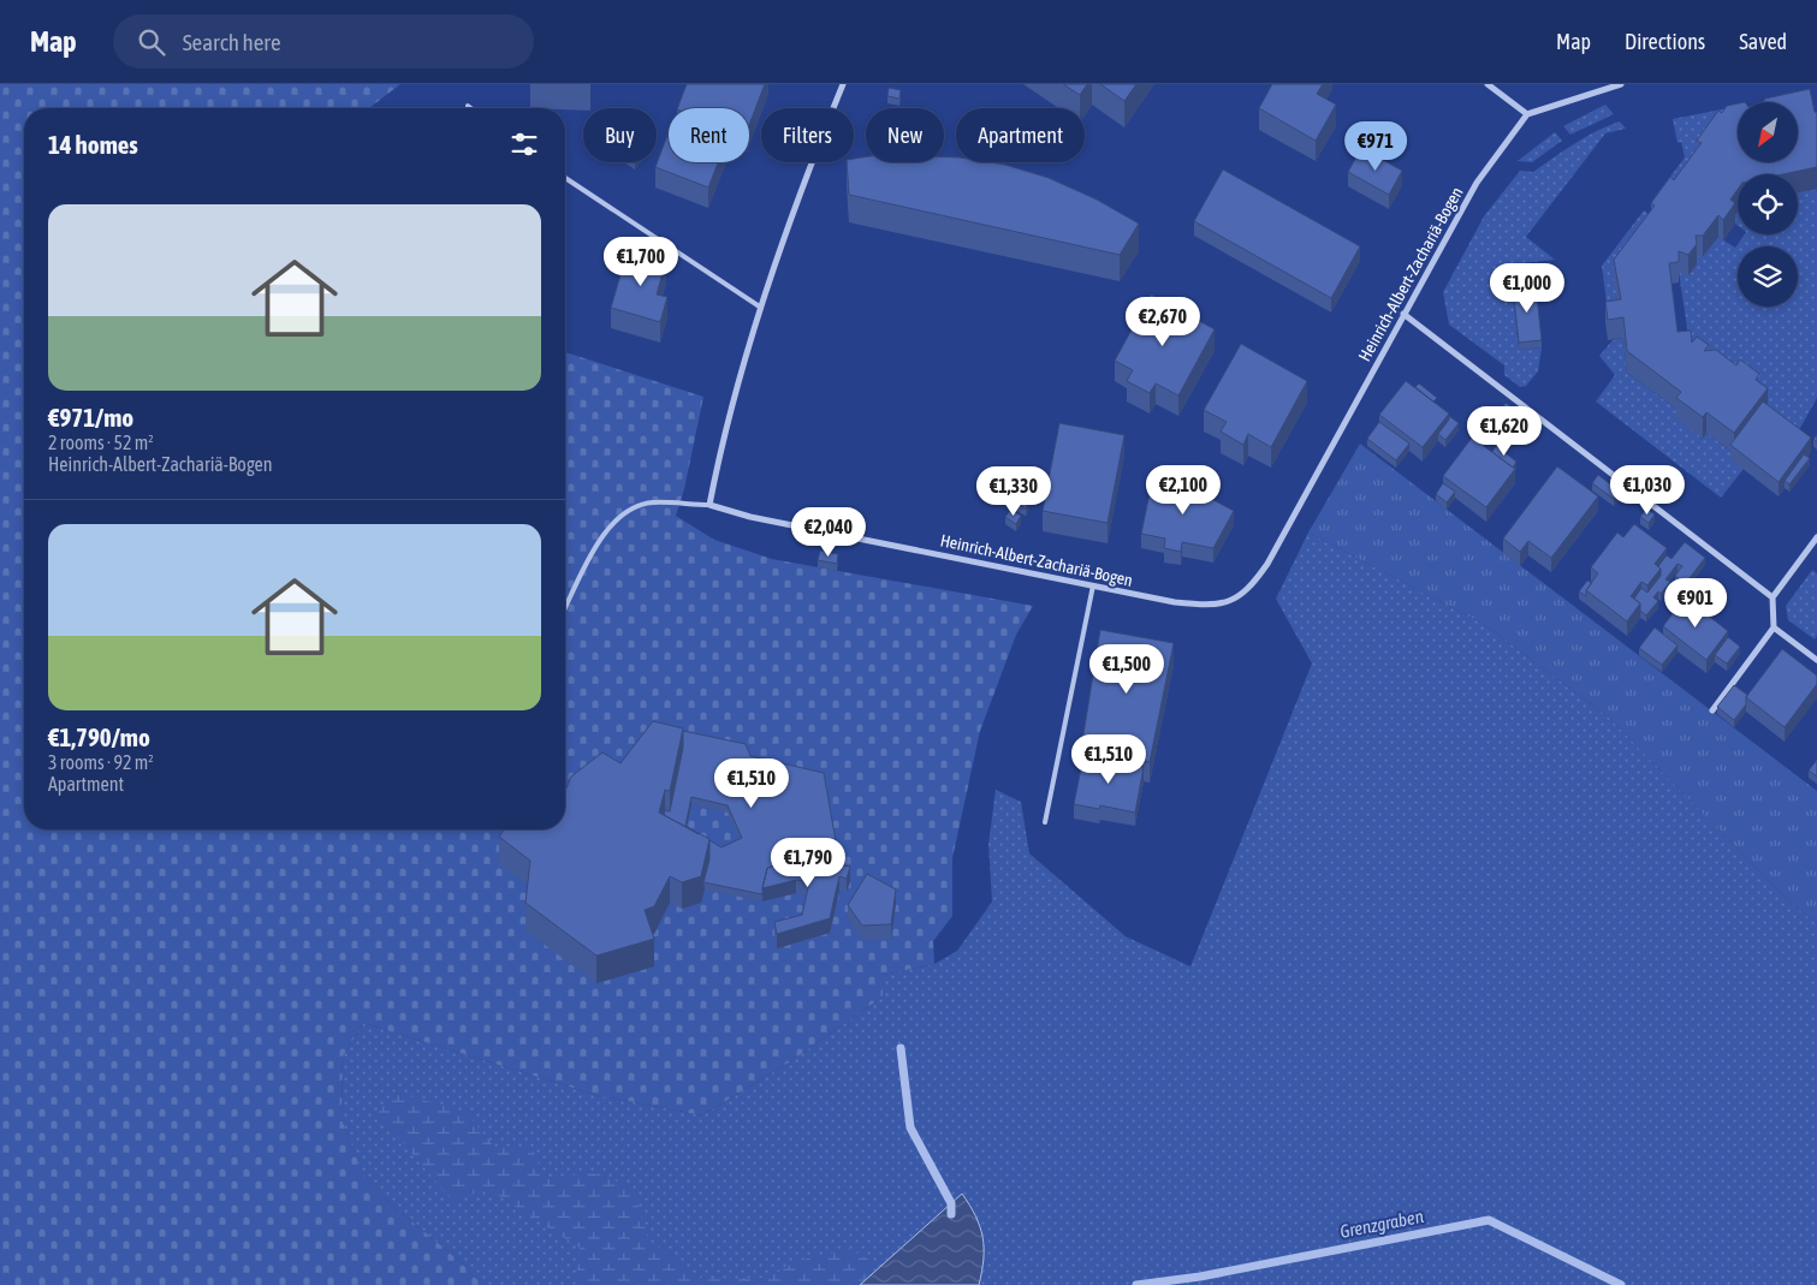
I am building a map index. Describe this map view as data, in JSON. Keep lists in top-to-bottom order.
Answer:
{
  "streets": {
    "street": ["Heinrich-Albert-Zachariä-Bogen"]
  },
  "water": ["Grenzgraben"],
  "north": "bottom left",
  "page": {
    "header": "Map",
    "search": "Search here",
    "nav": ["Map", "Directions", "Saved"],
    "chip": [
      "Buy",
      "Rent",
      "Filters",
      "New",
      "Apartment"
    ],
    "heading": "14 homes",
    "price": [
      "€971",
      "€1,700",
      "€1,000",
      "€2,670",
      "€1,620",
      "€2,100",
      "€1,030",
      "€1,330",
      "€2,040",
      "€901",
      "€1,500",
      "€1,510",
      "€1,510",
      "€1,790"
    ],
    "list": [
      {
        "name": "€971/mo",
        "note": "2 rooms · 52 m² · Heinrich-Albert-Zachariä-Bogen"
      },
      {
        "name": "€1,790/mo",
        "note": "3 rooms · 92 m² · Apartment"
      }
    ]
  }
}
